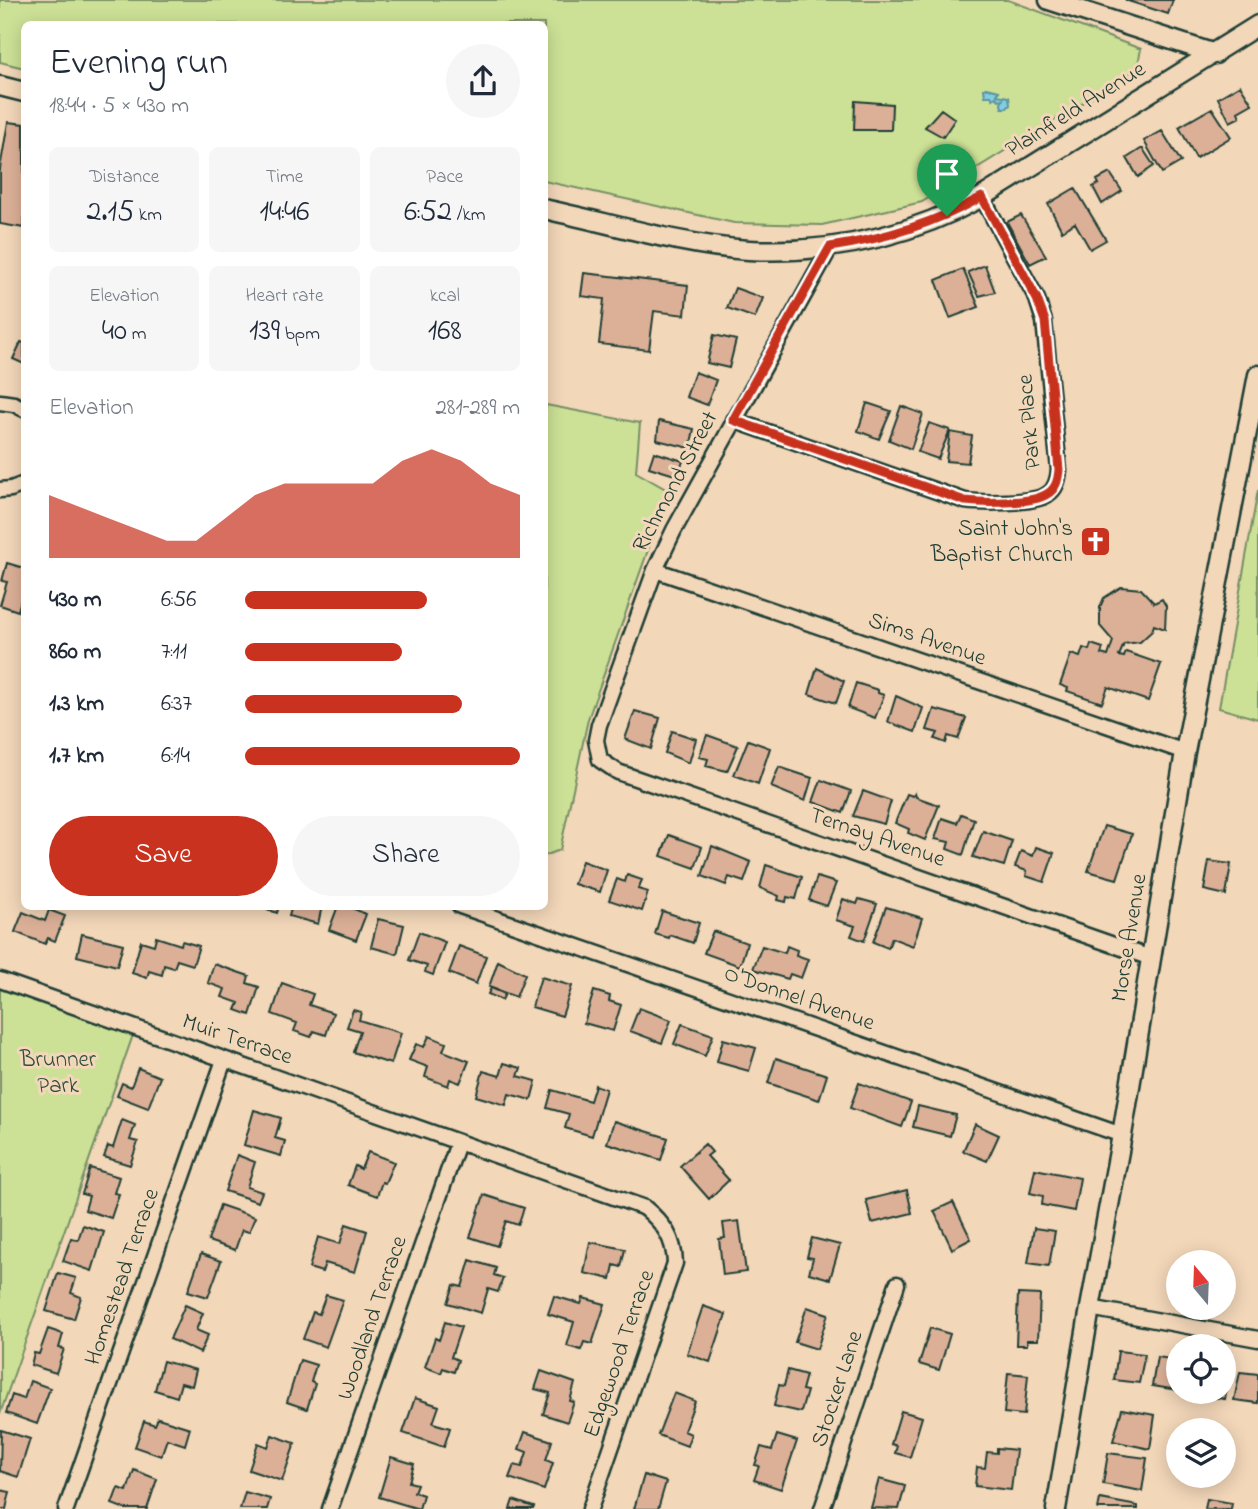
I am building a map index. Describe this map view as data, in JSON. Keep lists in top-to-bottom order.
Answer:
{
  "streets": {
    "street": [
      "Plainfield Avenue",
      "Park Place",
      "Richmond Street",
      "Sims Avenue",
      "Ternay Avenue",
      "Morse Avenue",
      "O'Donnel Avenue",
      "Muir Terrace",
      "Homestead Terrace",
      "Woodland Terrace",
      "Edgewood Terrace",
      "Stocker Lane"
    ]
  },
  "crossings": [
    ["Plainfield Avenue", "Park Place"],
    ["Plainfield Avenue", "Richmond Street"],
    ["Park Place", "Richmond Street"],
    ["Richmond Street", "Sims Avenue"],
    ["Richmond Street", "Ternay Avenue"],
    ["Sims Avenue", "Morse Avenue"],
    ["Ternay Avenue", "Morse Avenue"],
    ["Morse Avenue", "O'Donnel Avenue"],
    ["Muir Terrace", "Homestead Terrace"],
    ["Muir Terrace", "Woodland Terrace"],
    ["Muir Terrace", "Edgewood Terrace"],
    ["Woodland Terrace", "Edgewood Terrace"]
  ],
  "parks": ["Brunner Park"],
  "places": {
    "church": ["Saint John's Baptist Church"]
  },
  "north": "top",
  "page": {
    "heading": ["Evening run", "18:44 · 5 × 430 m"],
    "stats": [
      ["Distance", "2.15 km"],
      ["Time", "14:46"],
      ["Pace", "6:52 /km"],
      ["Elevation", "40 m"],
      ["Heart rate", "139 bpm"],
      ["kcal", "168"]
    ],
    "chart": ["Elevation", "281–289 m"],
    "list": [
      {
        "name": "430 m",
        "note": "6:56"
      },
      {
        "name": "860 m",
        "note": "7:11"
      },
      {
        "name": "1.3 km",
        "note": "6:37"
      },
      {
        "name": "1.7 km",
        "note": "6:14"
      }
    ],
    "buttons": ["Save", "Share"]
  }
}
